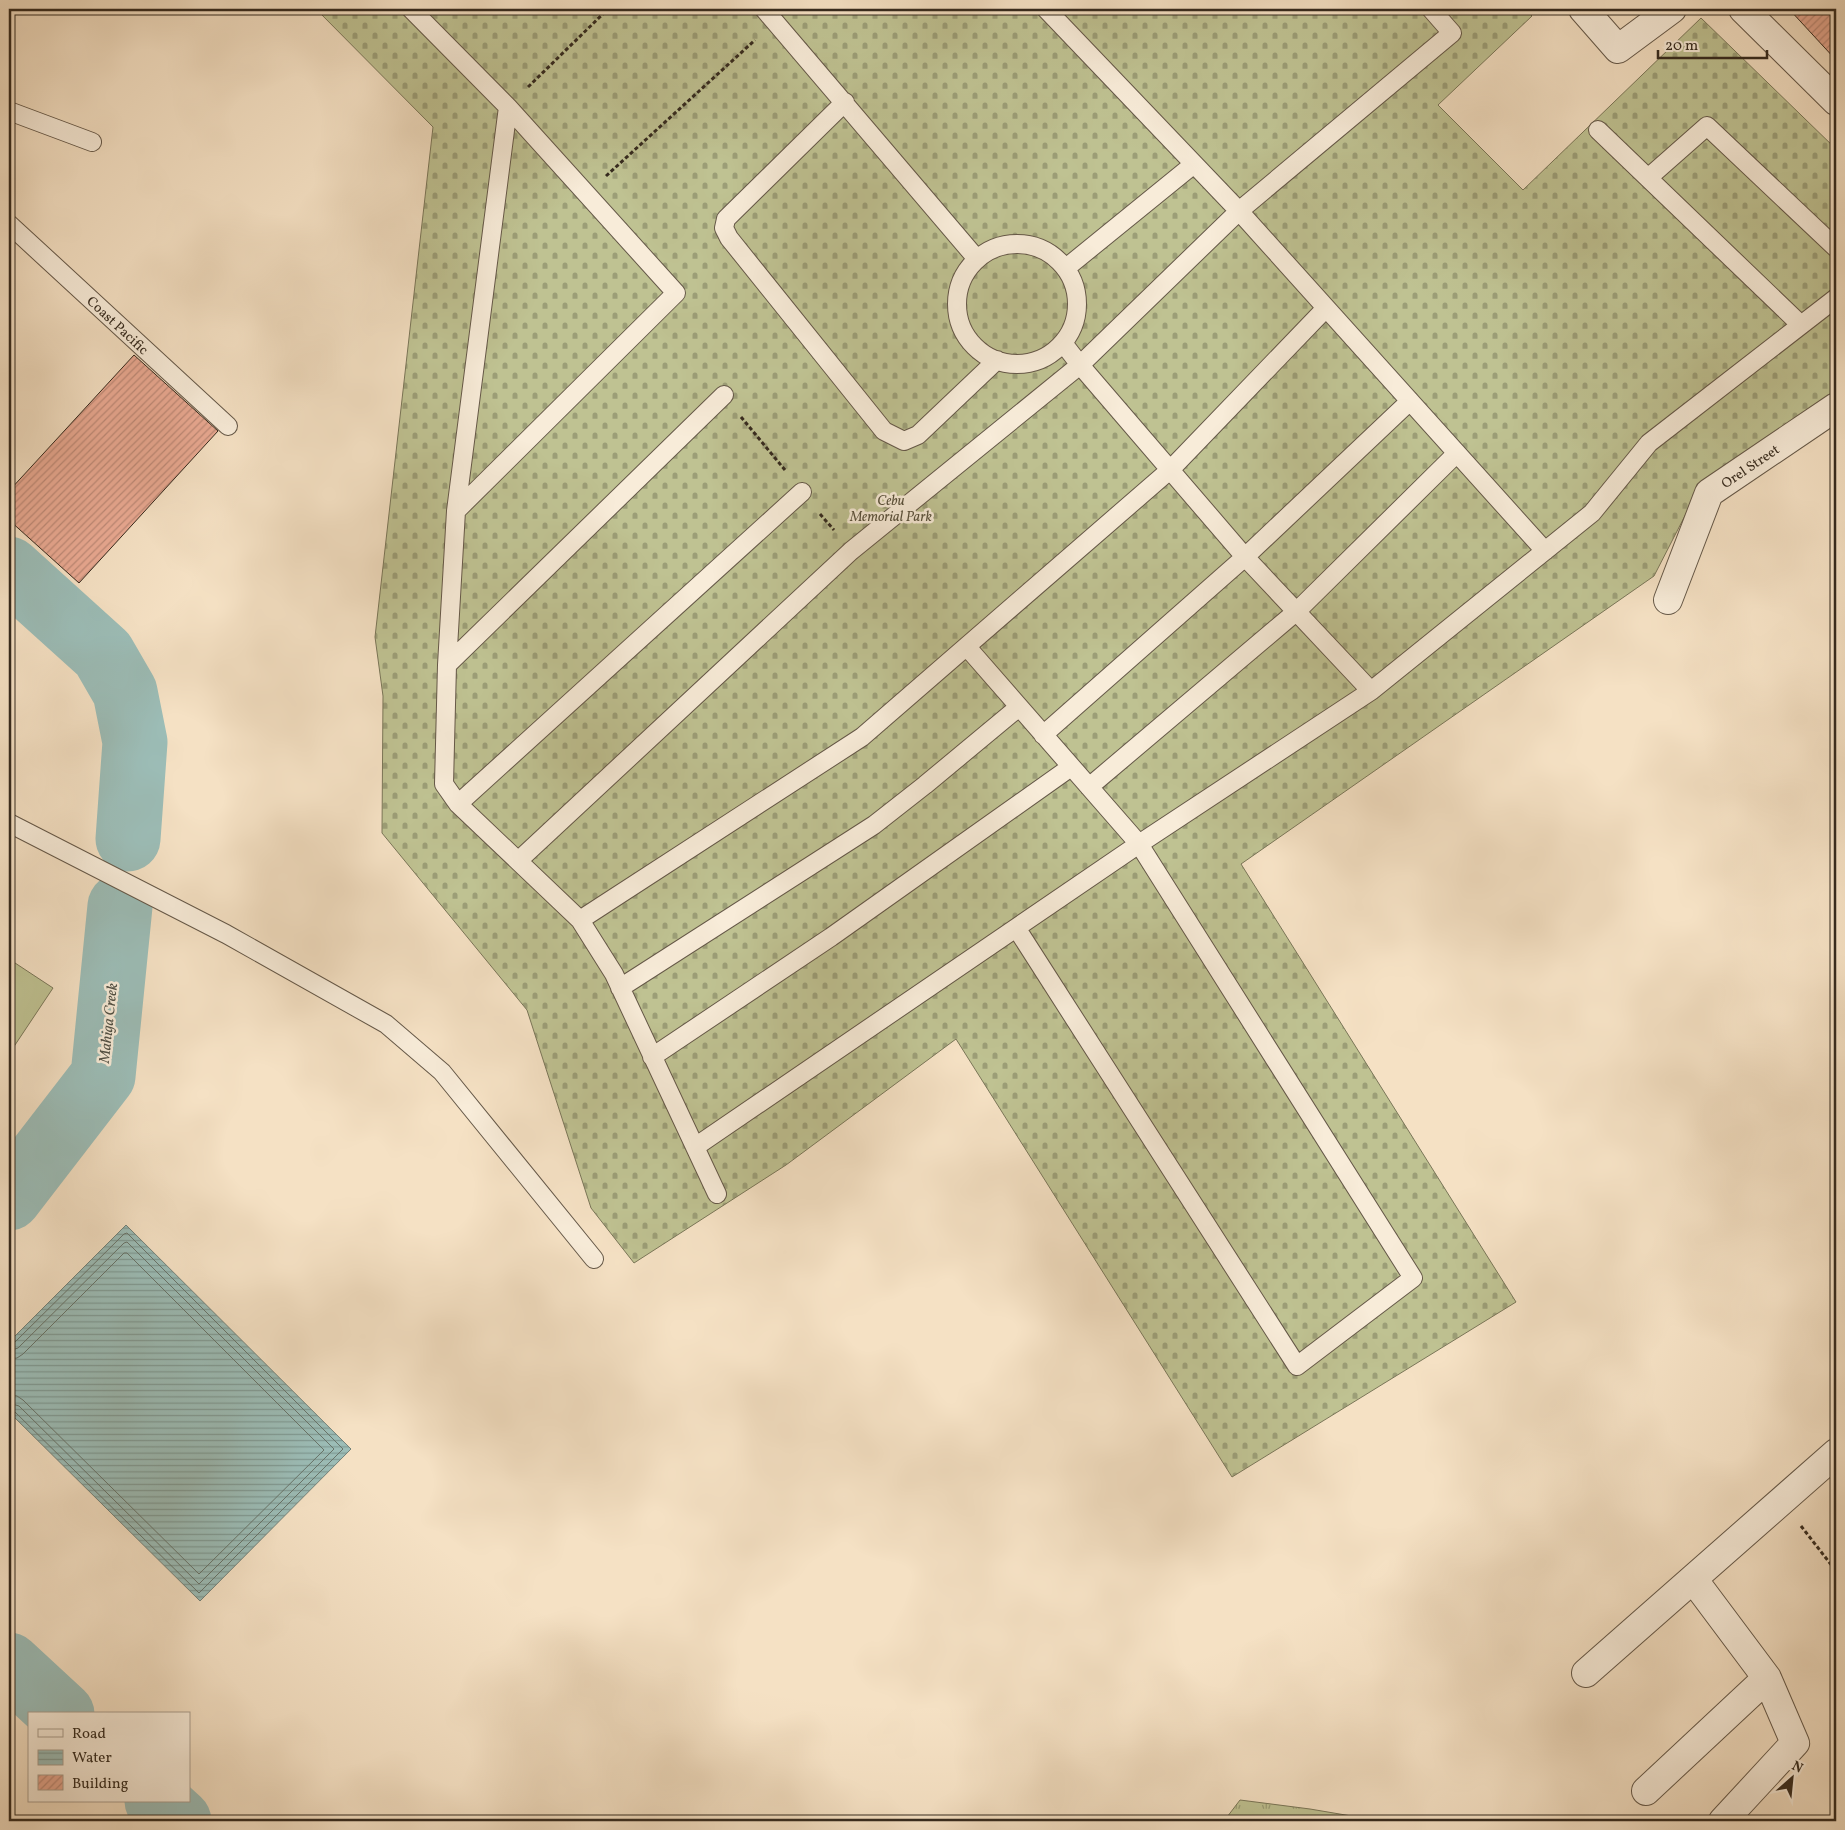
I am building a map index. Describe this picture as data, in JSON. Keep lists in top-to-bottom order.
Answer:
{
  "streets": {
    "street": ["Orel Street"],
    "lane": ["Coast Pacific"]
  },
  "water": ["Mahiga Creek"],
  "parks": ["Cebu Memorial Park"],
  "legend": ["Road", "Water", "Building"],
  "scale_bar": "20 m",
  "north": "top right"
}
